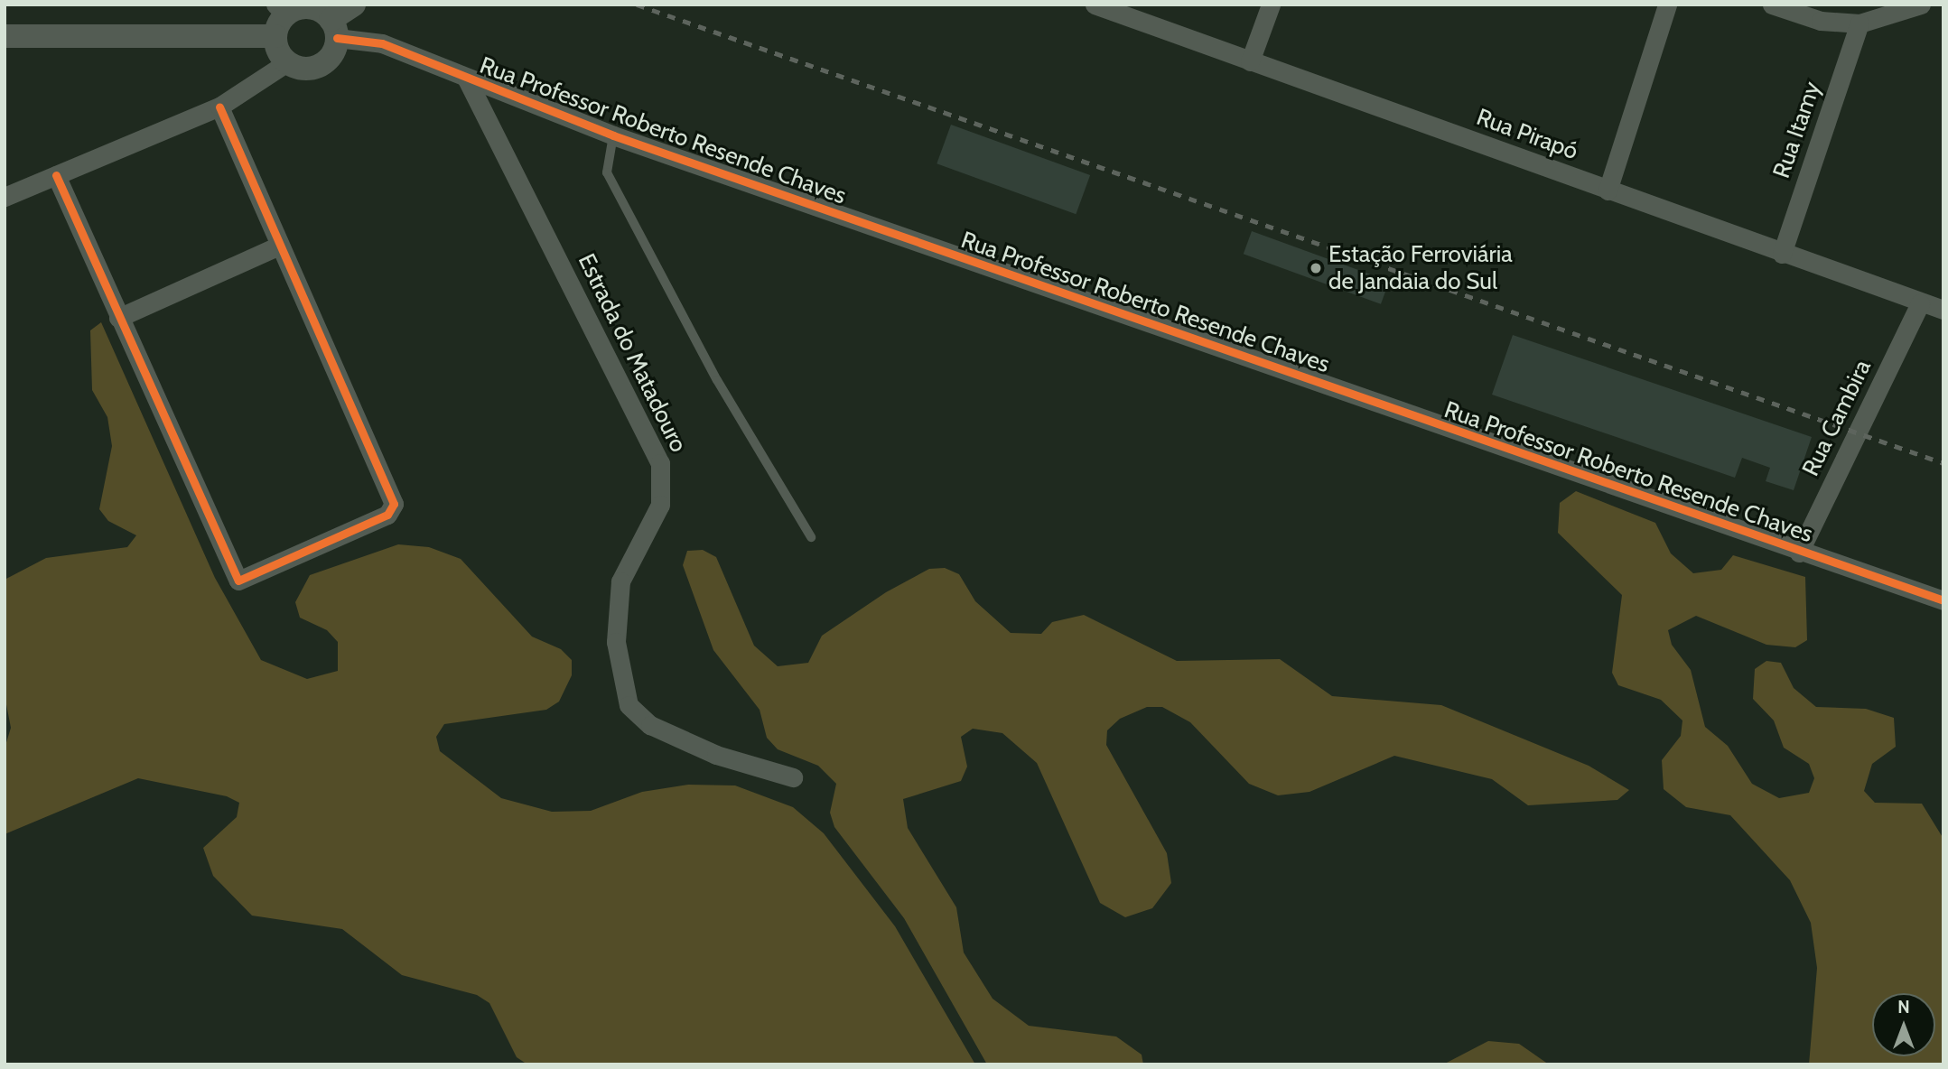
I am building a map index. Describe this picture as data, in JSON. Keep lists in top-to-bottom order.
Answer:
{
  "streets": {
    "street": [
      "Rua Itamy",
      "Rua Professor Roberto Resende Chaves",
      "Rua Pirapó",
      "Estrada do Matadouro",
      "Rua Cambira"
    ]
  },
  "crossings": [
    ["Rua Itamy", "Rua Pirapó"],
    ["Rua Professor Roberto Resende Chaves", "Estrada do Matadouro"],
    ["Rua Professor Roberto Resende Chaves", "Rua Cambira"],
    ["Rua Pirapó", "Rua Cambira"]
  ],
  "places": ["Estação Ferroviária de Jandaia do Sul"],
  "north": "top"
}
